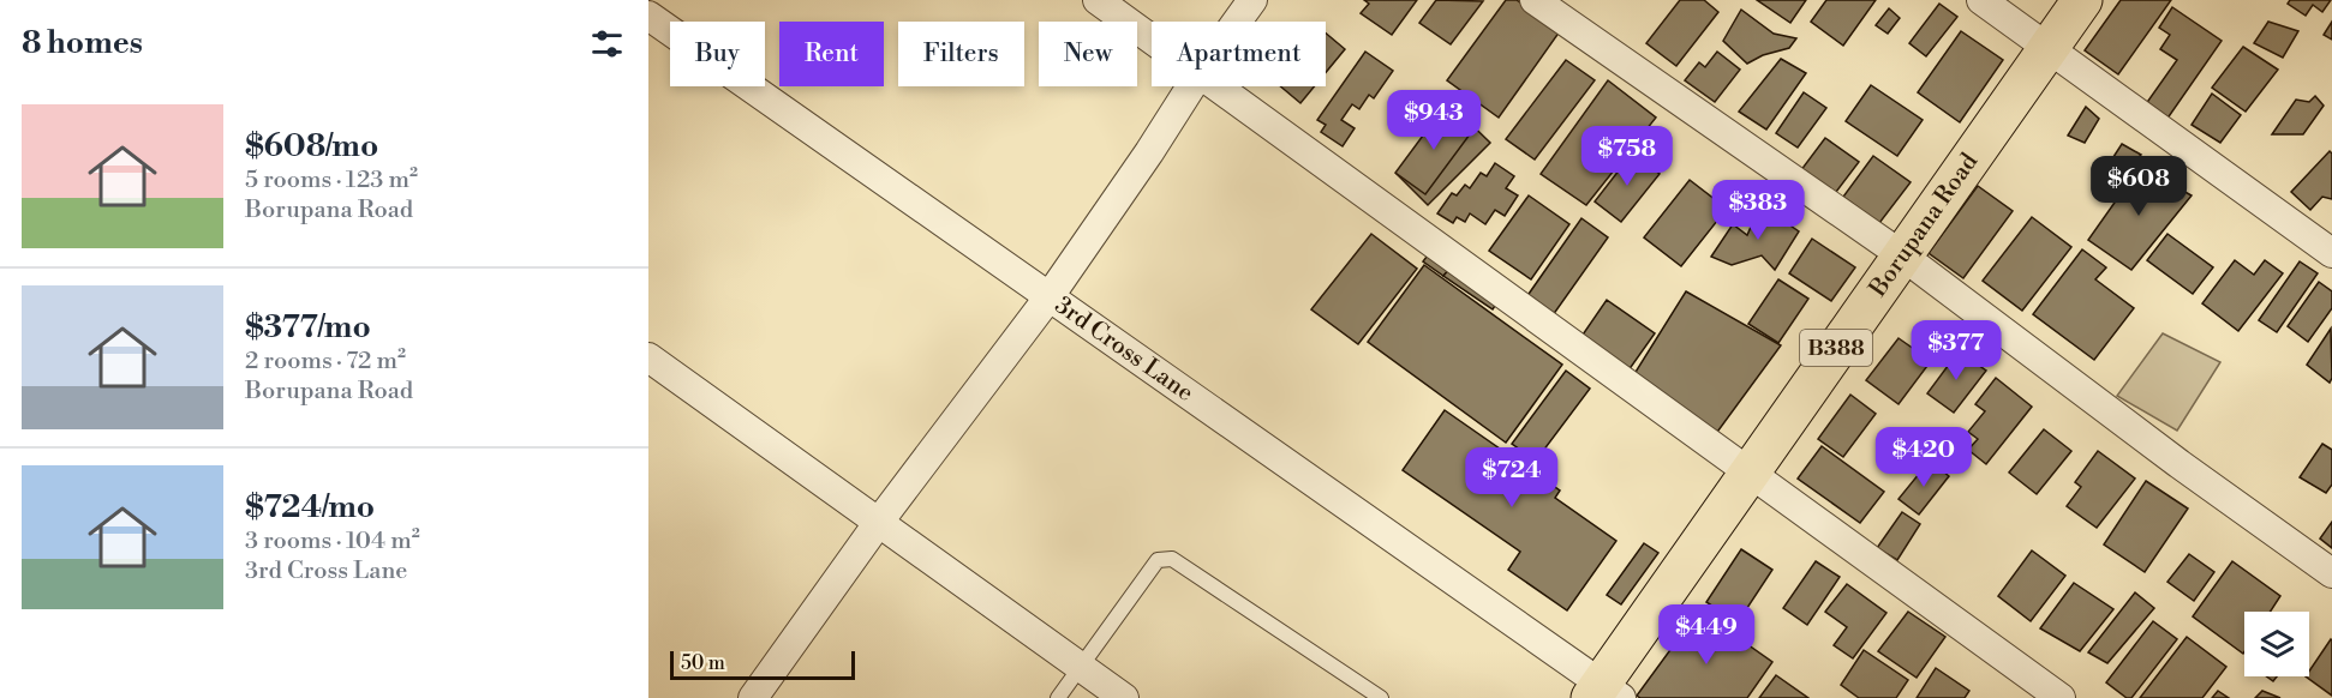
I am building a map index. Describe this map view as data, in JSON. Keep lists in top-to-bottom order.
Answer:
{
  "streets": {
    "main road": ["Borupana Road", "B388"],
    "street": ["3rd Cross Lane"]
  },
  "crossings": [
    ["Borupana Road", "3rd Cross Lane"]
  ],
  "scale_bar": "50 m",
  "page": {
    "heading": "8 homes",
    "chip": [
      "Buy",
      "Rent",
      "Filters",
      "New",
      "Apartment"
    ],
    "list": [
      {
        "name": "$608/mo",
        "note": "5 rooms · 123 m² · Borupana Road"
      },
      {
        "name": "$377/mo",
        "note": "2 rooms · 72 m² · Borupana Road"
      },
      {
        "name": "$724/mo",
        "note": "3 rooms · 104 m² · 3rd Cross Lane"
      }
    ],
    "price": [
      "$943",
      "$758",
      "$608",
      "$383",
      "$377",
      "$420",
      "$724",
      "$449"
    ],
    "scale": "50 m"
  }
}
